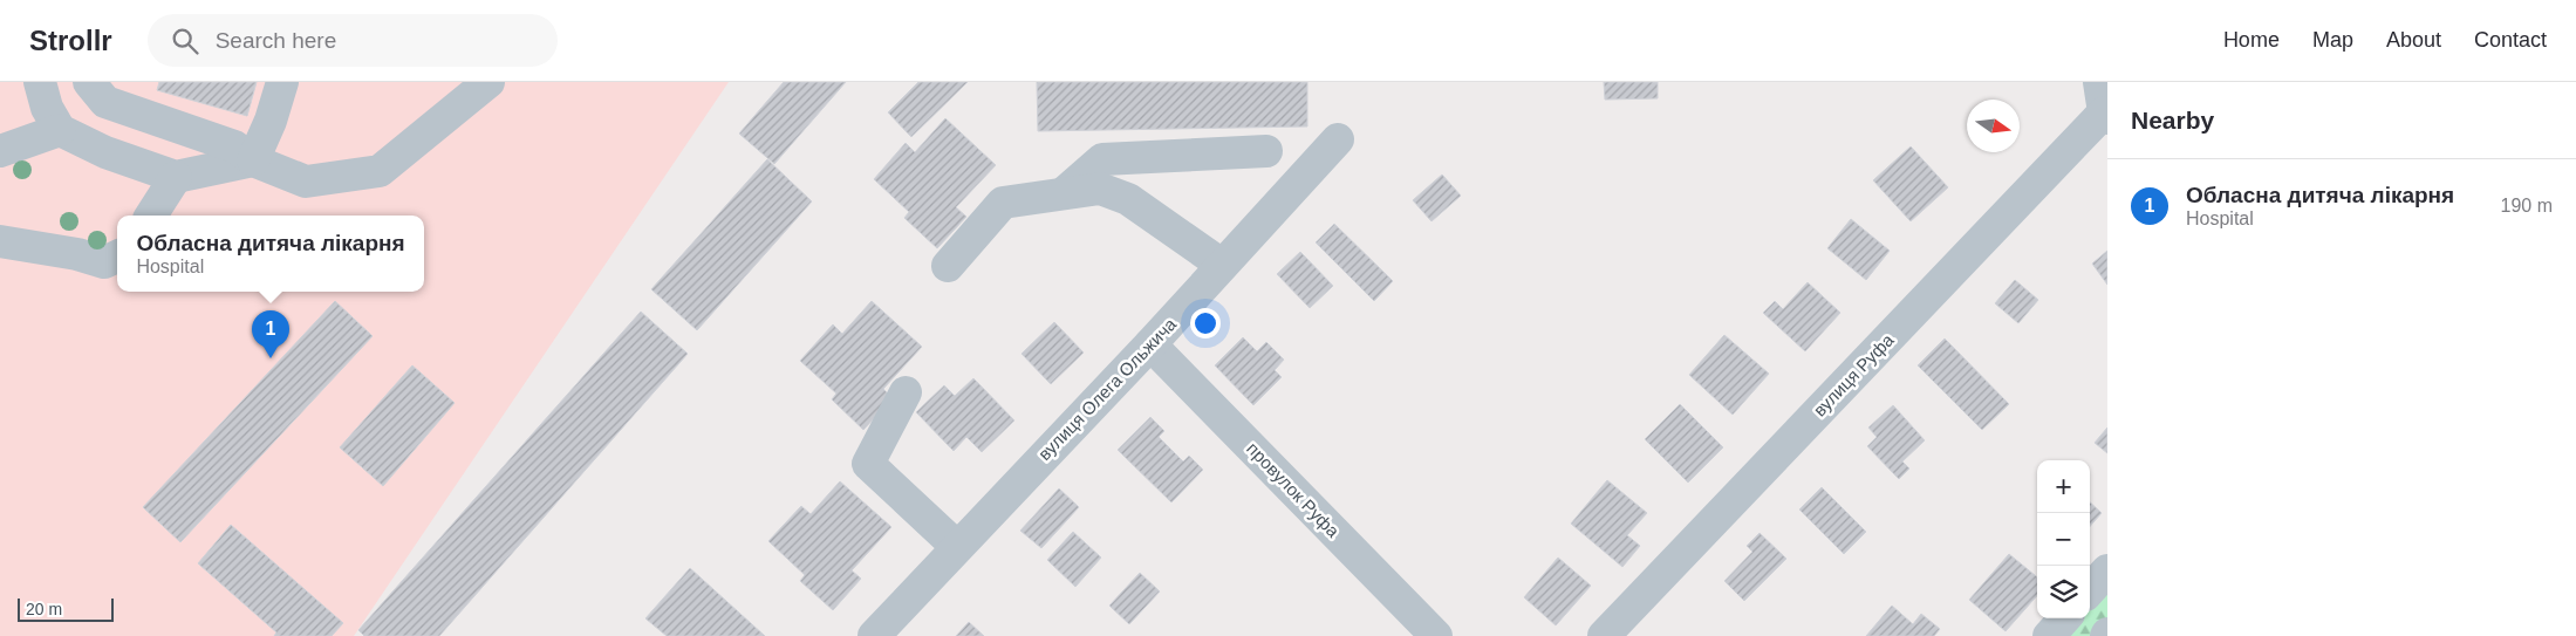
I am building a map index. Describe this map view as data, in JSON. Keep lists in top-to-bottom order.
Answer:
{
  "streets": {
    "street": ["вулиця Руфа", "вулиця Олега Ольжича", "провулок Руфа"]
  },
  "crossings": [
    ["вулиця Олега Ольжича", "провулок Руфа"]
  ],
  "scale_bar": "20 m",
  "north": "right",
  "page": {
    "header": "Strollr",
    "search": "Search here",
    "nav": [
      "Home",
      "Map",
      "About",
      "Contact"
    ],
    "heading": "Nearby",
    "list": [
      {
        "mark": "1",
        "name": "Обласна дитяча лікарня",
        "note": "Hospital",
        "value": "190 m"
      }
    ],
    "popup": ["Обласна дитяча лікарня", "Hospital"],
    "pins": "1",
    "map_buttons": ["+", "−"],
    "scale": "20 m"
  }
}
